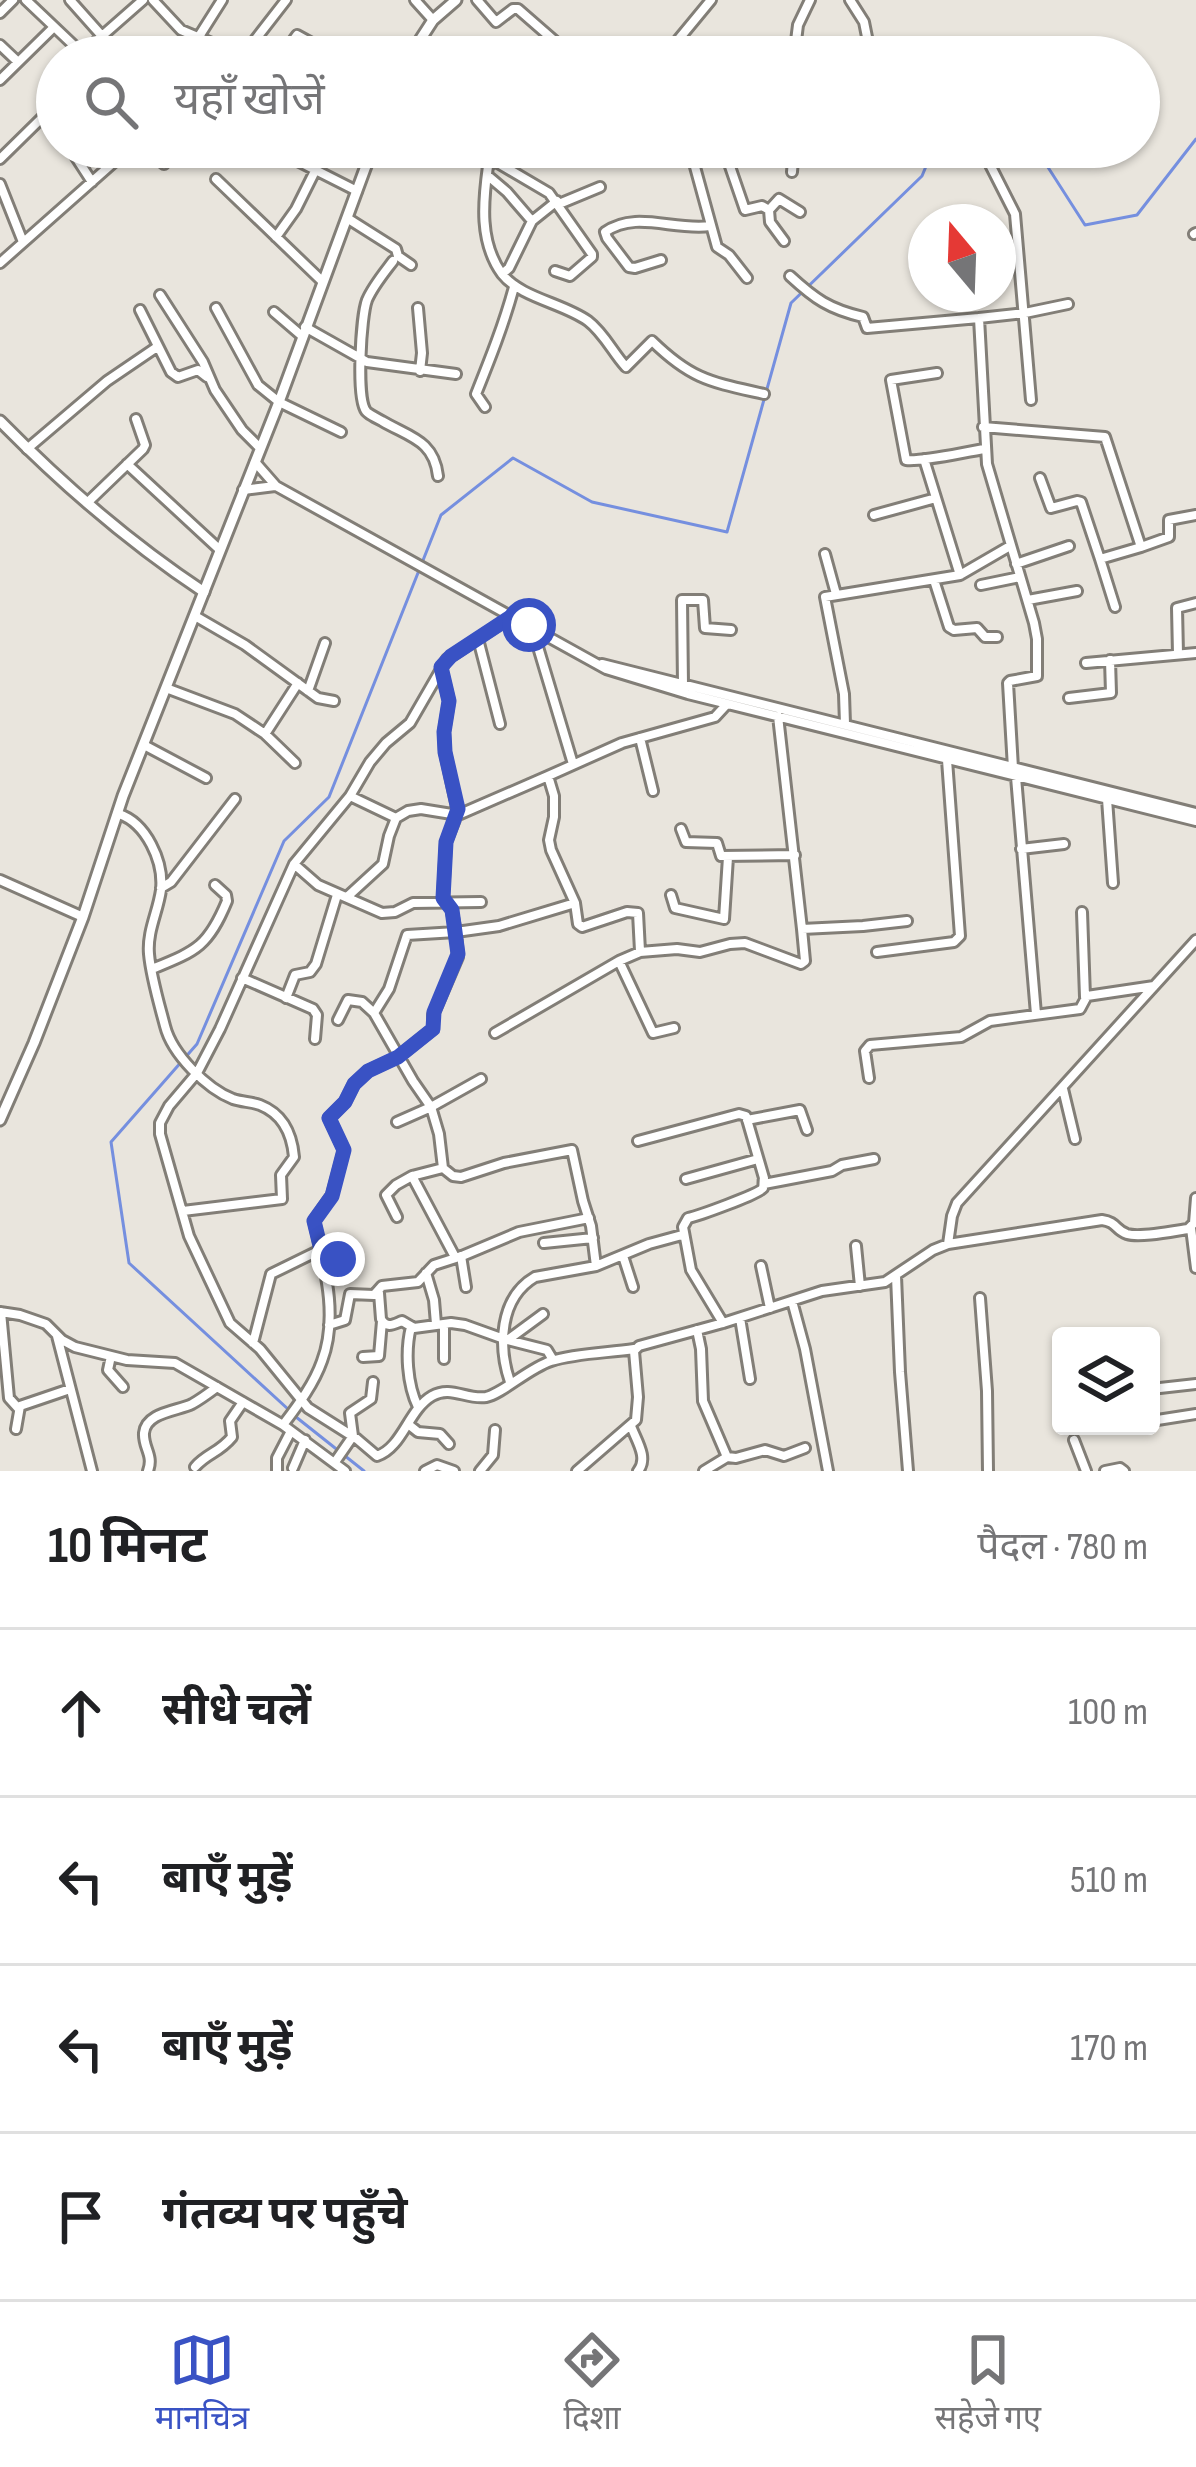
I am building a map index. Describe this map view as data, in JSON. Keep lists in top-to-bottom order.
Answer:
{
  "north": "top",
  "page": {
    "search": "यहाँ खोजें",
    "heading": ["10 मिनट", "पैदल · 780 m"],
    "list": [
      ["सीधे चलें", "100 m"],
      ["बाएँ मुड़ें", "510 m"],
      ["बाएँ मुड़ें", "170 m"],
      "गंतव्य पर पहुँचे"
    ],
    "nav": ["मानचित्र", "दिशा", "सहेजे गए"]
  }
}
